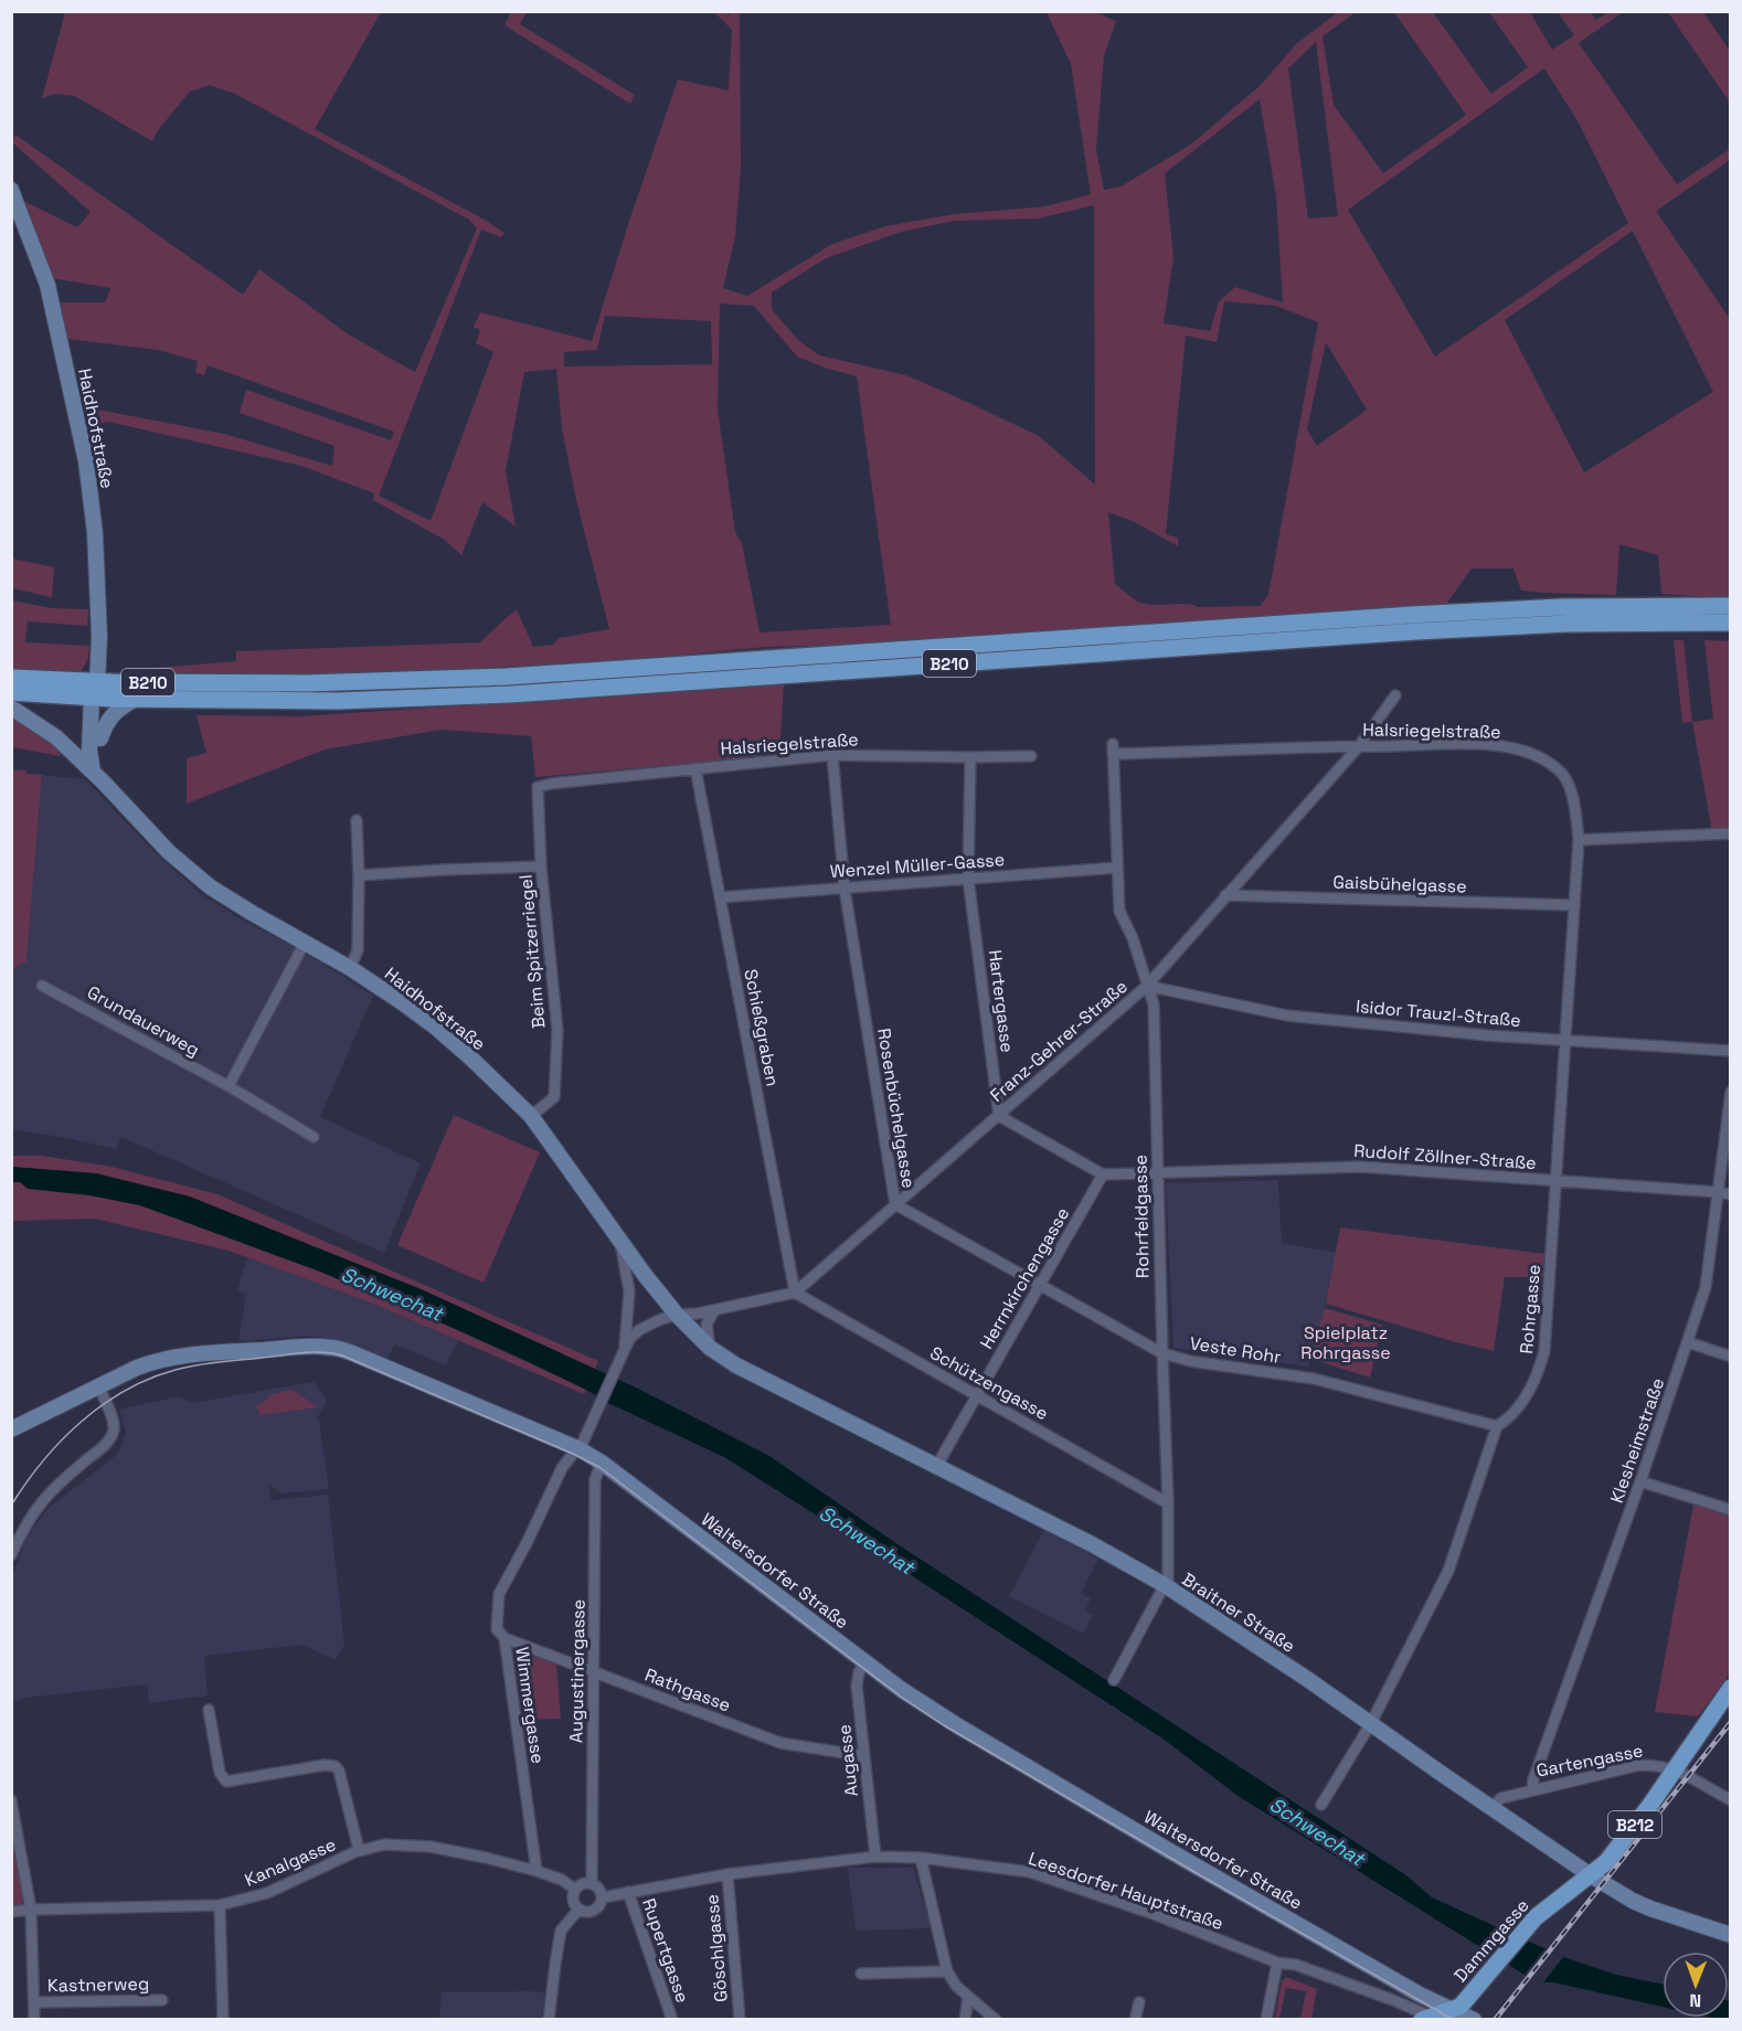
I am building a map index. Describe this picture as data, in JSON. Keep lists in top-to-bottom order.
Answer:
{
  "streets": {
    "main road": ["B210", "B212", "Dammgasse"],
    "street": [
      "Haidhofstraße",
      "Halsriegelstraße",
      "Wenzel Müller-Gasse",
      "Gaisbühelgasse",
      "Beim Spitzerriegel",
      "Hartergasse",
      "Isidor Trauzl-Straße",
      "Grundauerweg",
      "Schießgraben",
      "Franz-Gehrer-Straße",
      "Rosenbüchelgasse",
      "Rudolf Zöllner-Straße",
      "Rohrfeldgasse",
      "Herrnkirchengasse",
      "Rohrgasse",
      "Veste Rohr",
      "Schützengasse",
      "Klesheimstraße",
      "Waltersdorfer Straße",
      "Braitner Straße",
      "Augustinergasse",
      "Rathgasse",
      "Wimmergasse",
      "Augasse",
      "Gartengasse",
      "Kanalgasse",
      "Leesdorfer Hauptstraße",
      "Göschlgasse",
      "Rupertgasse",
      "Kastnerweg"
    ]
  },
  "crossings": [
    ["Haidhofstraße", "B210"],
    ["Haidhofstraße", "Beim Spitzerriegel"],
    ["Haidhofstraße", "Franz-Gehrer-Straße"],
    ["Haidhofstraße", "Braitner Straße"],
    ["Haidhofstraße", "Wimmergasse"],
    ["Halsriegelstraße", "Beim Spitzerriegel"],
    ["Halsriegelstraße", "Hartergasse"],
    ["Halsriegelstraße", "Schießgraben"],
    ["Halsriegelstraße", "Franz-Gehrer-Straße"],
    ["Halsriegelstraße", "Rosenbüchelgasse"],
    ["Halsriegelstraße", "Rohrfeldgasse"],
    ["Halsriegelstraße", "Rohrgasse"],
    ["Wenzel Müller-Gasse", "Hartergasse"],
    ["Wenzel Müller-Gasse", "Schießgraben"],
    ["Wenzel Müller-Gasse", "Rosenbüchelgasse"],
    ["Wenzel Müller-Gasse", "Rohrfeldgasse"],
    ["Gaisbühelgasse", "Franz-Gehrer-Straße"],
    ["Gaisbühelgasse", "Rohrgasse"],
    ["Hartergasse", "Franz-Gehrer-Straße"],
    ["Isidor Trauzl-Straße", "Franz-Gehrer-Straße"],
    ["Isidor Trauzl-Straße", "Rohrfeldgasse"],
    ["Isidor Trauzl-Straße", "Rohrgasse"],
    ["Schießgraben", "Franz-Gehrer-Straße"],
    ["Schießgraben", "Schützengasse"],
    ["Franz-Gehrer-Straße", "Rosenbüchelgasse"],
    ["Franz-Gehrer-Straße", "Rohrfeldgasse"],
    ["Franz-Gehrer-Straße", "Schützengasse"],
    ["Franz-Gehrer-Straße", "Braitner Straße"],
    ["Franz-Gehrer-Straße", "Wimmergasse"],
    ["Rosenbüchelgasse", "Rohrfeldgasse"],
    ["Rosenbüchelgasse", "Herrnkirchengasse"],
    ["Rosenbüchelgasse", "Veste Rohr"],
    ["Rudolf Zöllner-Straße", "Rohrfeldgasse"],
    ["Rudolf Zöllner-Straße", "Rohrgasse"],
    ["Rudolf Zöllner-Straße", "Klesheimstraße"],
    ["Rohrfeldgasse", "Veste Rohr"],
    ["Rohrfeldgasse", "Schützengasse"],
    ["Rohrfeldgasse", "Braitner Straße"],
    ["Herrnkirchengasse", "Schützengasse"],
    ["Herrnkirchengasse", "Braitner Straße"],
    ["Rohrgasse", "Veste Rohr"],
    ["Rohrgasse", "Braitner Straße"],
    ["Klesheimstraße", "Gartengasse"],
    ["Waltersdorfer Straße", "Augustinergasse"],
    ["Waltersdorfer Straße", "Wimmergasse"],
    ["Waltersdorfer Straße", "Augasse"],
    ["Waltersdorfer Straße", "Leesdorfer Hauptstraße"],
    ["Waltersdorfer Straße", "Dammgasse"],
    ["Braitner Straße", "Gartengasse"],
    ["Braitner Straße", "Dammgasse"],
    ["Augustinergasse", "Rathgasse"],
    ["Augustinergasse", "Kanalgasse"],
    ["Augustinergasse", "Leesdorfer Hauptstraße"],
    ["Rathgasse", "Wimmergasse"],
    ["Rathgasse", "Augasse"],
    ["Wimmergasse", "Kanalgasse"],
    ["Augasse", "Leesdorfer Hauptstraße"],
    ["Gartengasse", "Dammgasse"],
    ["Kanalgasse", "Leesdorfer Hauptstraße"],
    ["Leesdorfer Hauptstraße", "Dammgasse"],
    ["Leesdorfer Hauptstraße", "Göschlgasse"],
    ["Leesdorfer Hauptstraße", "Rupertgasse"]
  ],
  "water": ["Schwechat"],
  "parks": ["Spielplatz Rohrgasse"],
  "north": "bottom"
}
